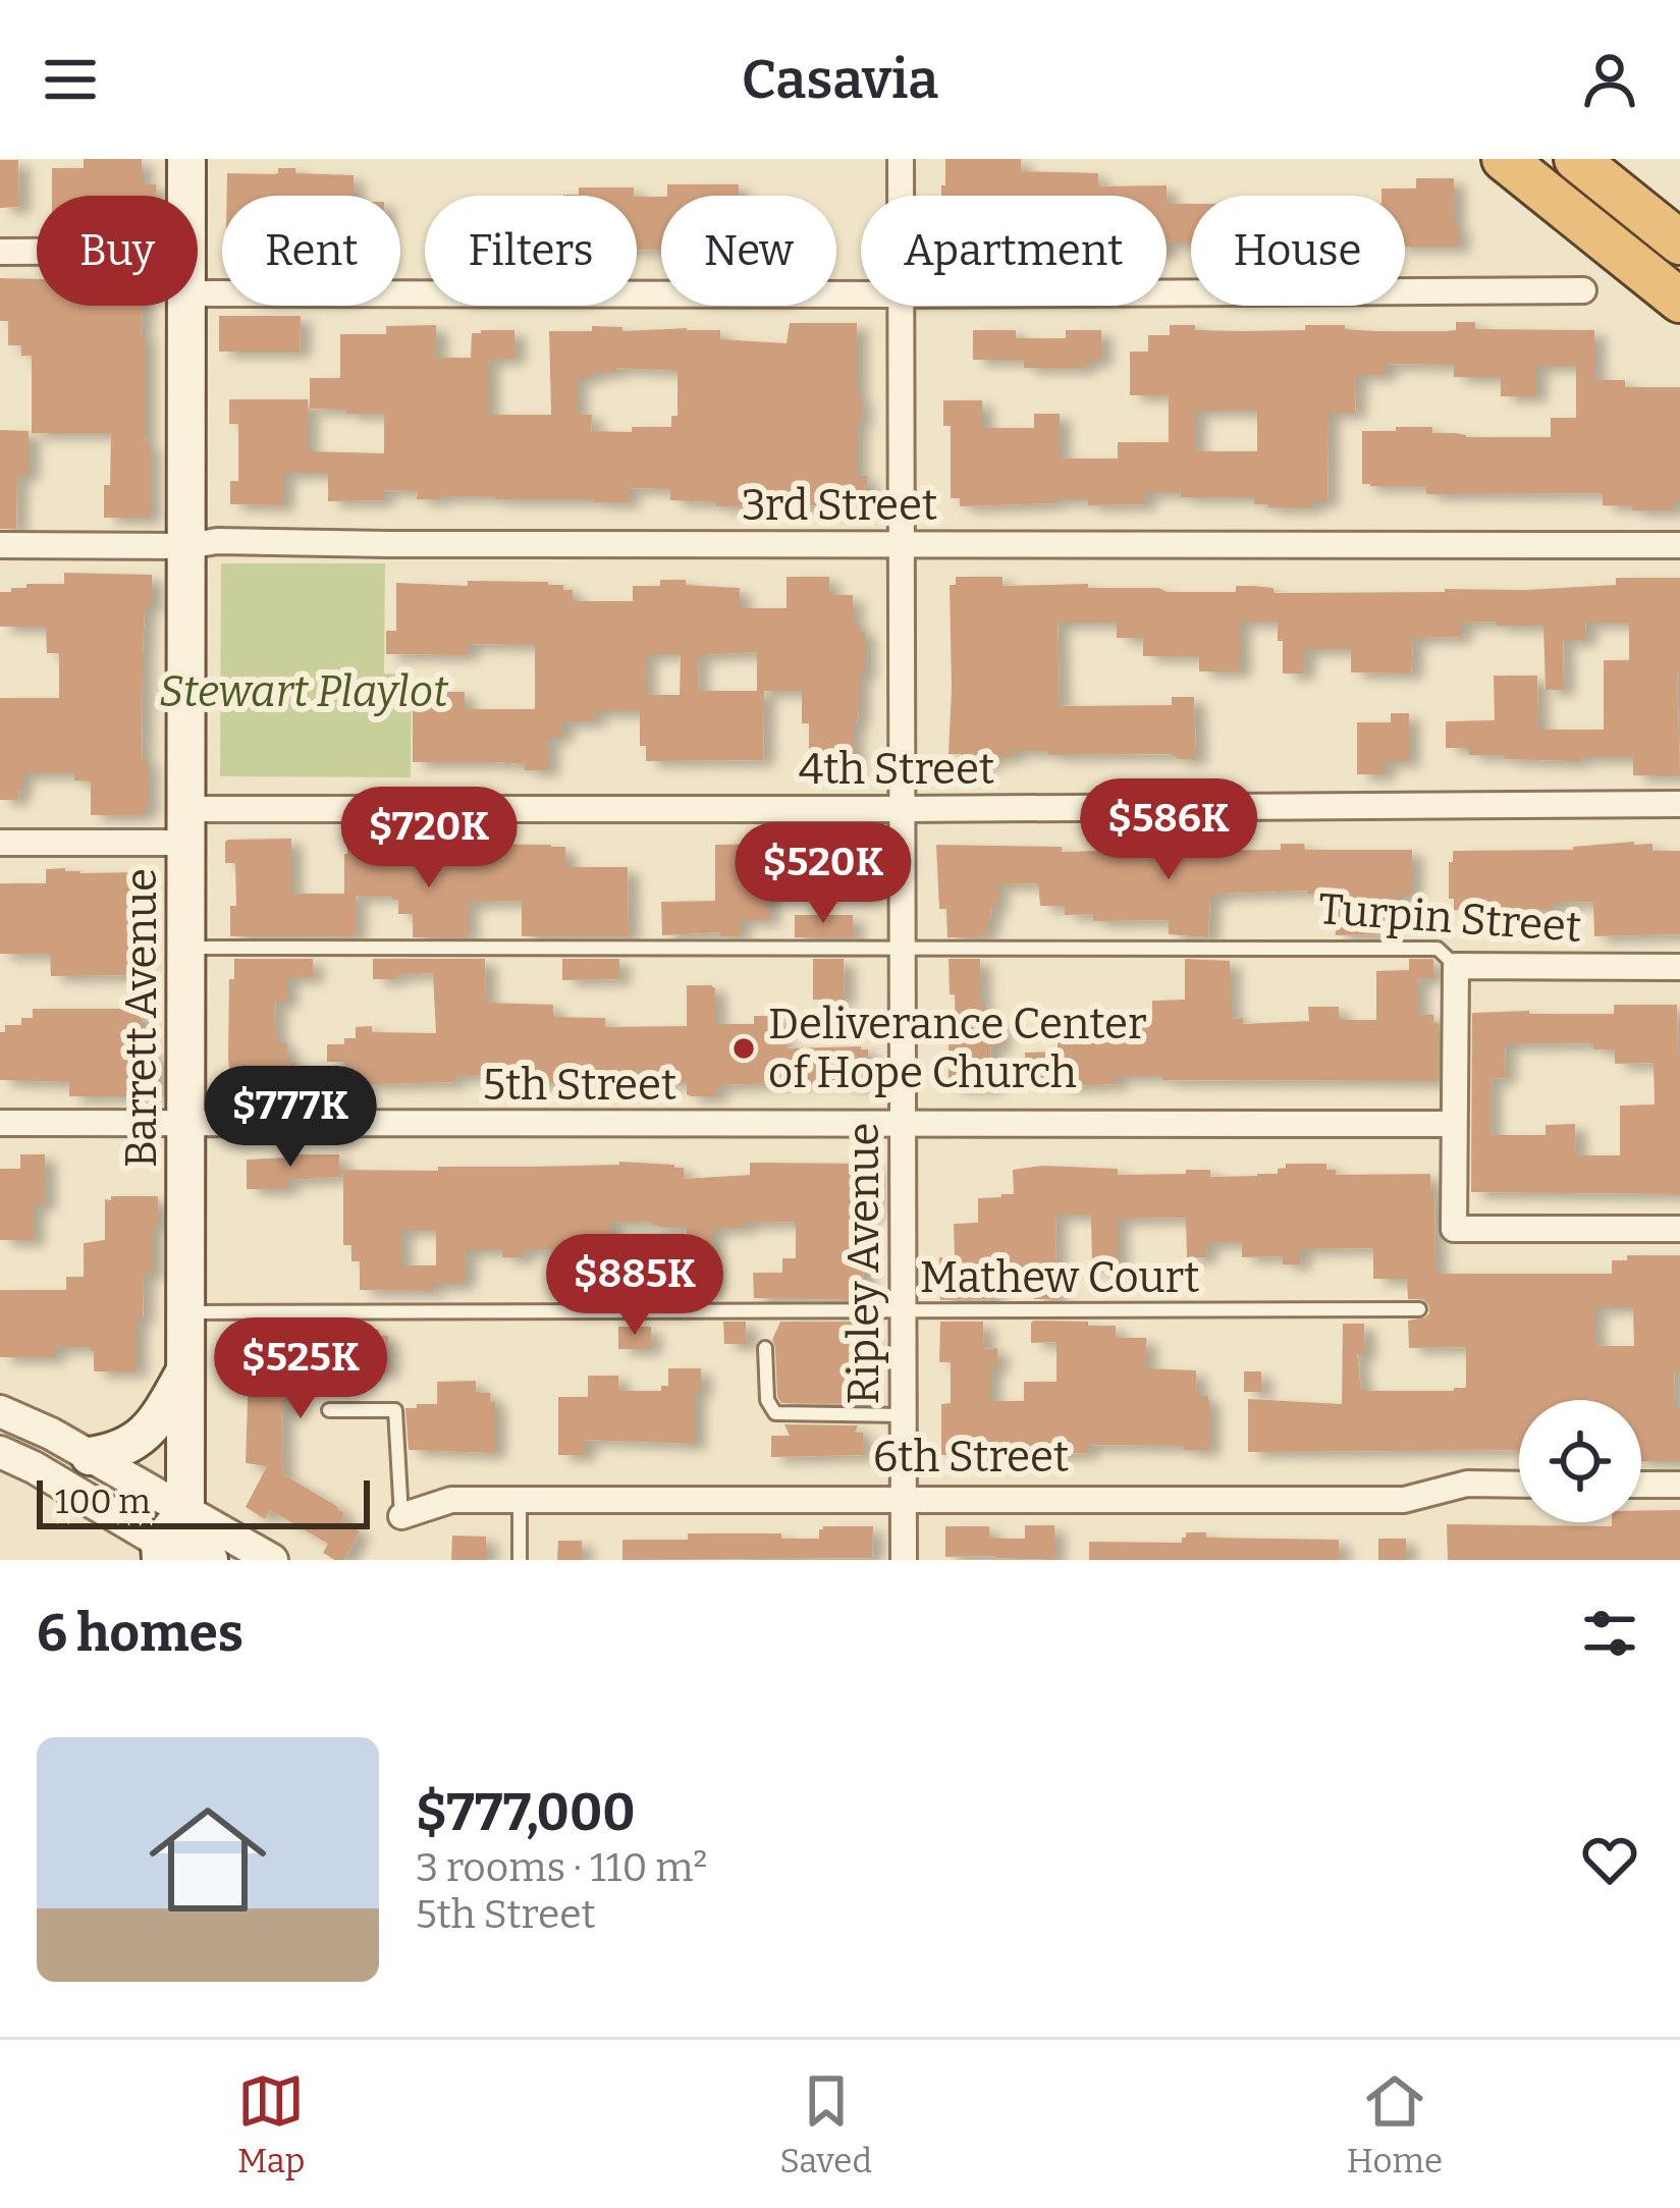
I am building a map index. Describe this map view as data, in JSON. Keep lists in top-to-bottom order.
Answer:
{
  "streets": {
    "main road": ["Barrett Avenue"],
    "street": [
      "3rd Street",
      "4th Street",
      "Turpin Street",
      "5th Street",
      "Ripley Avenue",
      "6th Street"
    ],
    "lane": ["Mathew Court"]
  },
  "crossings": [
    ["3rd Street", "Barrett Avenue"],
    ["3rd Street", "Ripley Avenue"],
    ["4th Street", "Barrett Avenue"],
    ["4th Street", "Ripley Avenue"],
    ["Turpin Street", "Barrett Avenue"],
    ["Turpin Street", "Ripley Avenue"],
    ["Barrett Avenue", "5th Street"],
    ["Barrett Avenue", "Mathew Court"],
    ["5th Street", "Ripley Avenue"],
    ["Ripley Avenue", "Mathew Court"],
    ["Ripley Avenue", "6th Street"]
  ],
  "parks": ["Stewart Playlot"],
  "places": ["Deliverance Center of Hope Church"],
  "scale_bar": "100 m",
  "page": {
    "header": "Casavia",
    "chip": [
      "Buy",
      "Rent",
      "Filters",
      "New",
      "Apartment",
      "House"
    ],
    "price": [
      "$586K",
      "$720K",
      "$520K",
      "$777K",
      "$885K",
      "$525K"
    ],
    "scale": "100 m",
    "heading": "6 homes",
    "list": [
      {
        "name": "$777,000",
        "note": "3 rooms · 110 m² · 5th Street"
      }
    ],
    "tabs": ["Map", "Saved", "Home"]
  }
}
